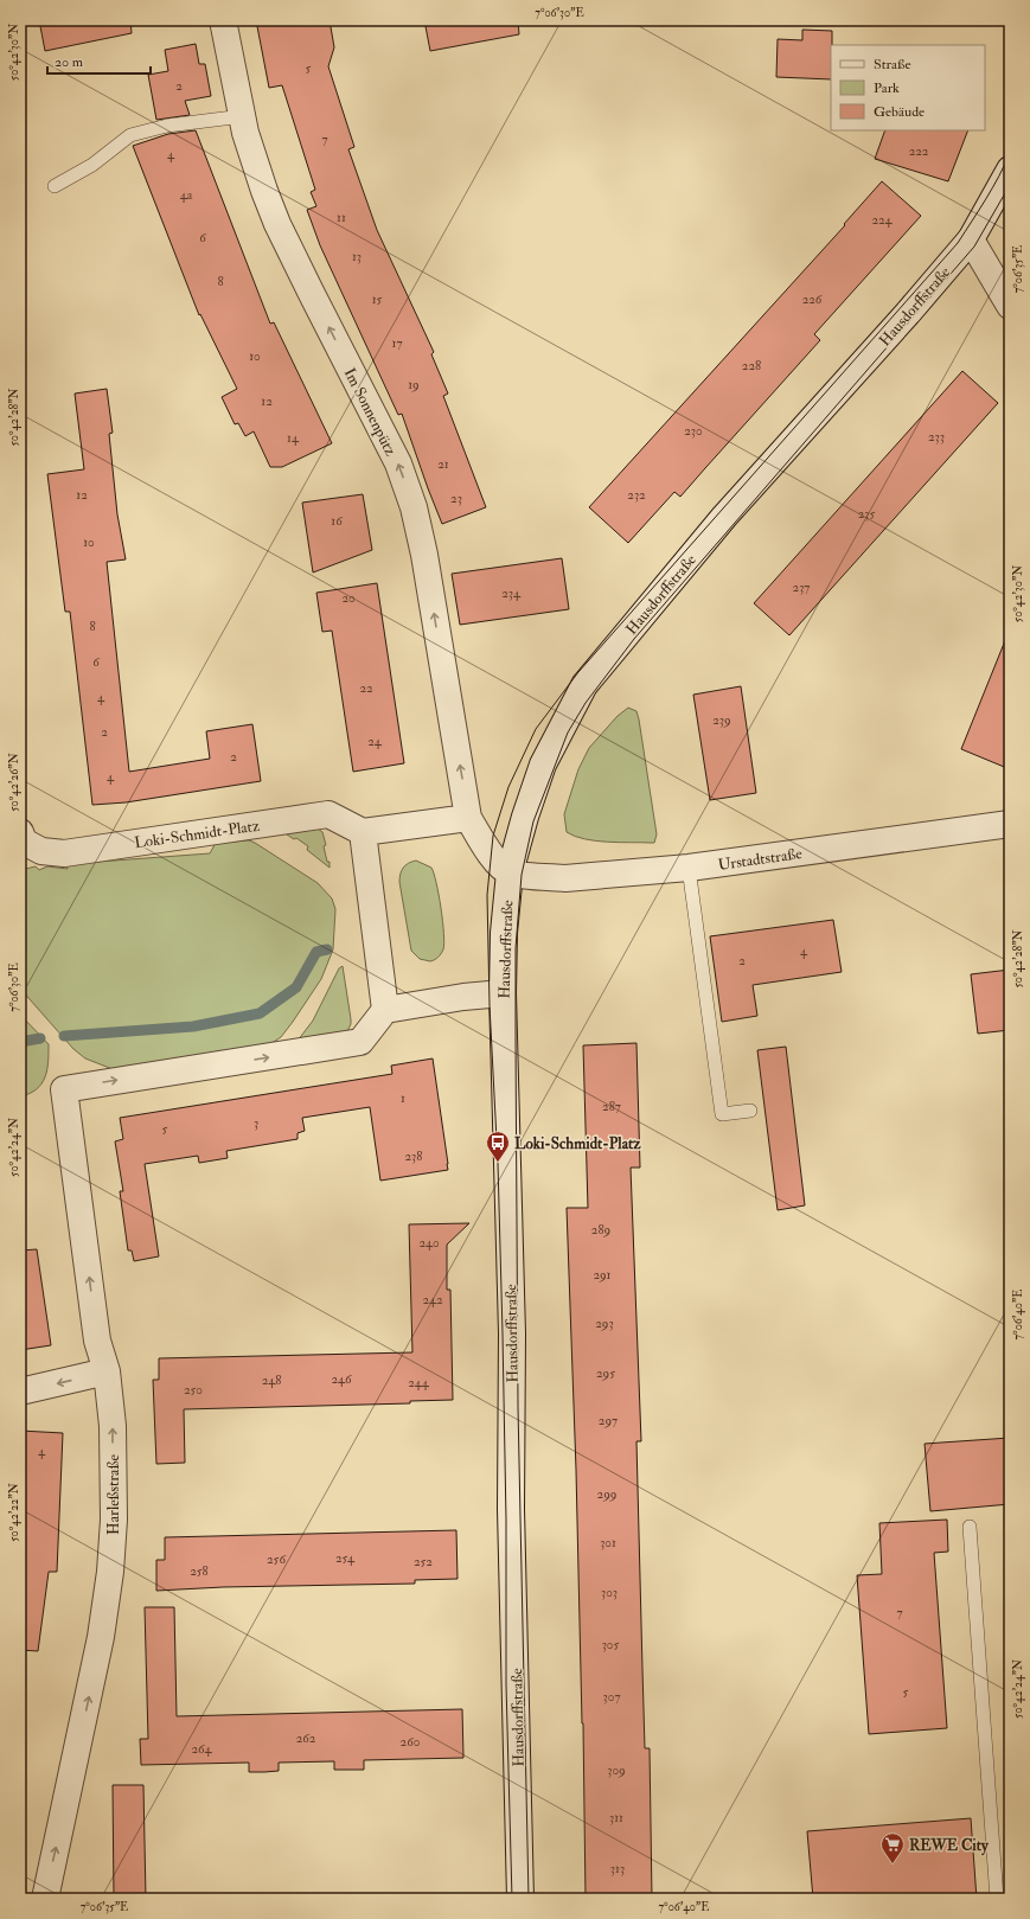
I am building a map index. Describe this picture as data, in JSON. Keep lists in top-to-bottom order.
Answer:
{
  "streets": {
    "street": [
      "Hausdorffstraße",
      "Im Sonnenpütz",
      "Loki-Schmidt-Platz",
      "Urstadtstraße",
      "Harleßstraße"
    ]
  },
  "crossings": [
    ["Hausdorffstraße", "Urstadtstraße"]
  ],
  "one_way": ["Im Sonnenpütz", "Harleßstraße"],
  "places": {
    "bus stop": ["Loki-Schmidt-Platz"],
    "supermarket": ["REWE City"]
  },
  "house_numbers": [
    "5",
    "2",
    "7",
    "222",
    "4",
    "4a",
    "11",
    "224",
    "6",
    "13",
    "8",
    "15",
    "226",
    "17",
    "10",
    "228",
    "19",
    "12",
    "230",
    "233",
    "14",
    "21",
    "12",
    "232",
    "23",
    "235",
    "16",
    "10",
    "237",
    "234",
    "20",
    "8",
    "6",
    "22",
    "4",
    "239",
    "2",
    "24",
    "2",
    "4",
    "4",
    "2",
    "1",
    "287",
    "3",
    "5",
    "238",
    "289",
    "240",
    "291",
    "242",
    "293",
    "295",
    "246",
    "248",
    "244",
    "250",
    "297",
    "4",
    "299",
    "301",
    "254",
    "256",
    "252",
    "258",
    "303",
    "7",
    "305",
    "5",
    "307",
    "262",
    "260",
    "264",
    "309",
    "311",
    "313"
  ],
  "legend": ["Straße", "Park", "Gebäude"],
  "scale_bar": "20 m",
  "coordinates": [
    "7°06'30\"E",
    "50°42'30\"N",
    "7°06'35\"E",
    "50°42'28\"N",
    "50°42'26\"N",
    "50°42'24\"N",
    "7°06'40\"E",
    "50°42'22\"N"
  ]
}
